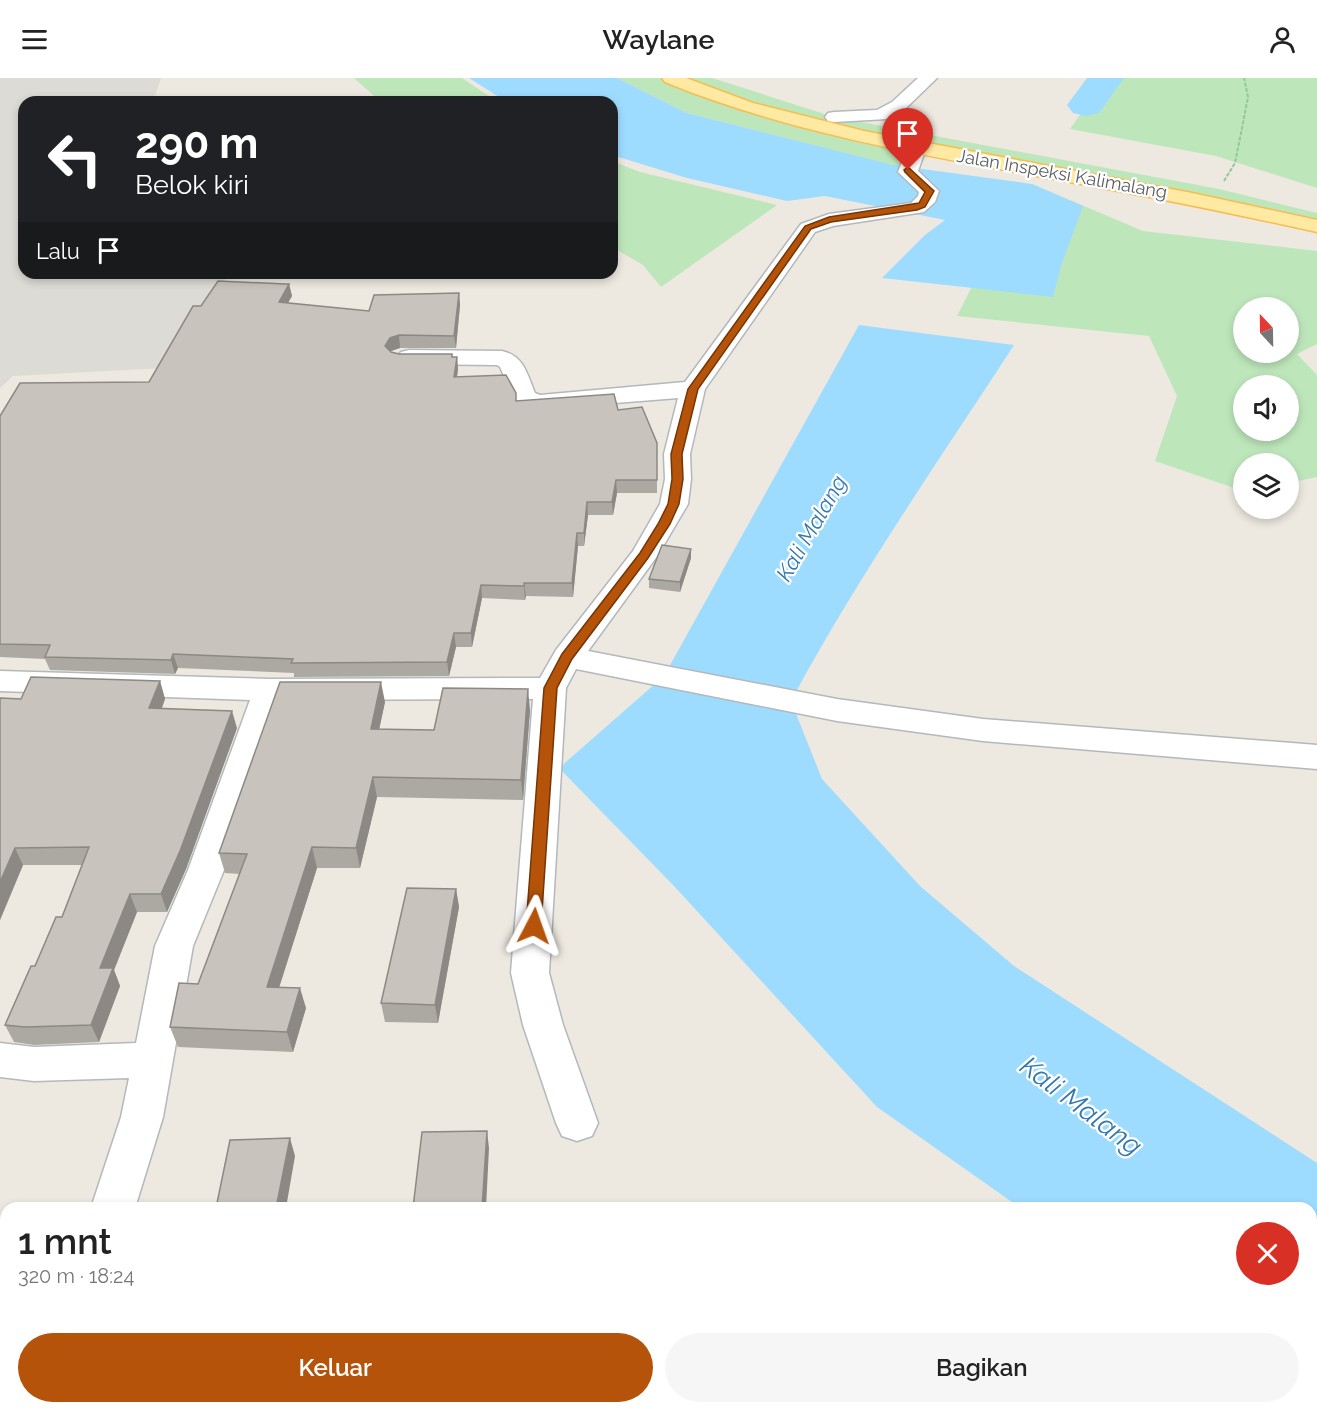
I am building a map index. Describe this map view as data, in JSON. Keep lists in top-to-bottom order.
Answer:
{
  "streets": {
    "main road": ["Jalan Inspeksi Kalimalang"]
  },
  "water": ["Kali Malang"],
  "north": "top",
  "page": {
    "header": "Waylane",
    "turn": ["290 m", "Belok kiri"],
    "then": "Lalu",
    "heading": ["1 mnt", "320 m · 18:24"],
    "buttons": ["Keluar", "Bagikan"]
  }
}
